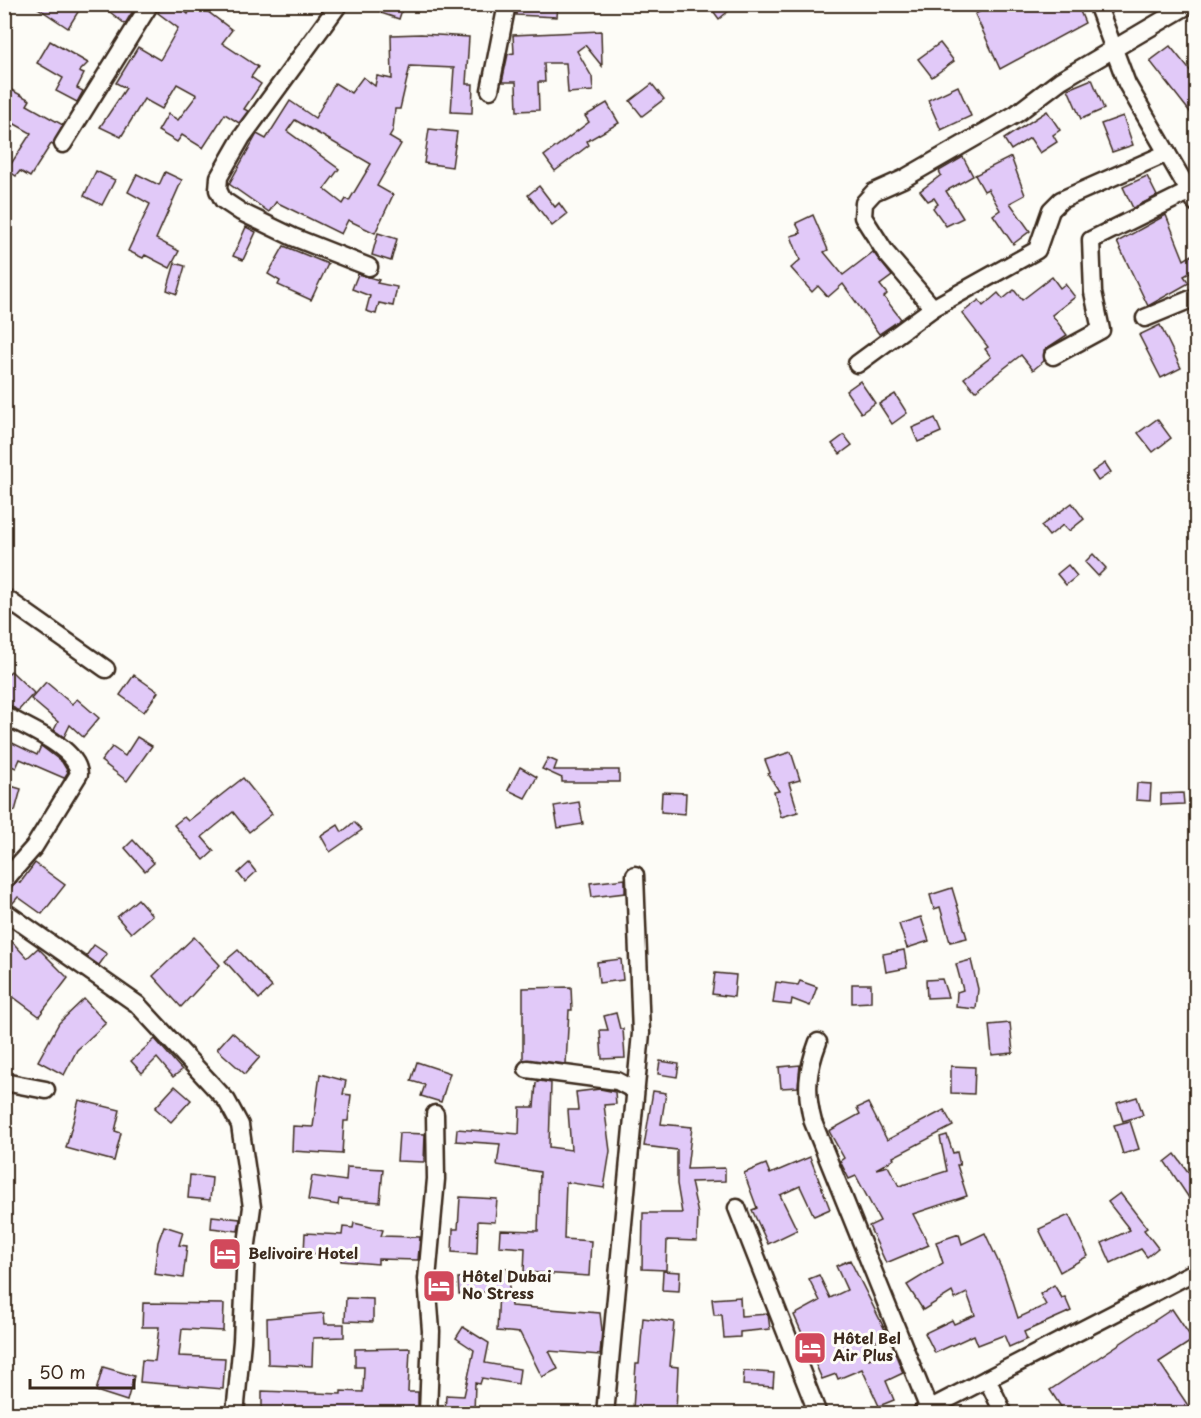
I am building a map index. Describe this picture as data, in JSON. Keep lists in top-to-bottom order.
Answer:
{
  "places": {
    "hotel": ["Belivoire Hotel", "Hôtel Dubai No Stress", "Hôtel Bel Air Plus"]
  },
  "scale_bar": "50 m"
}
